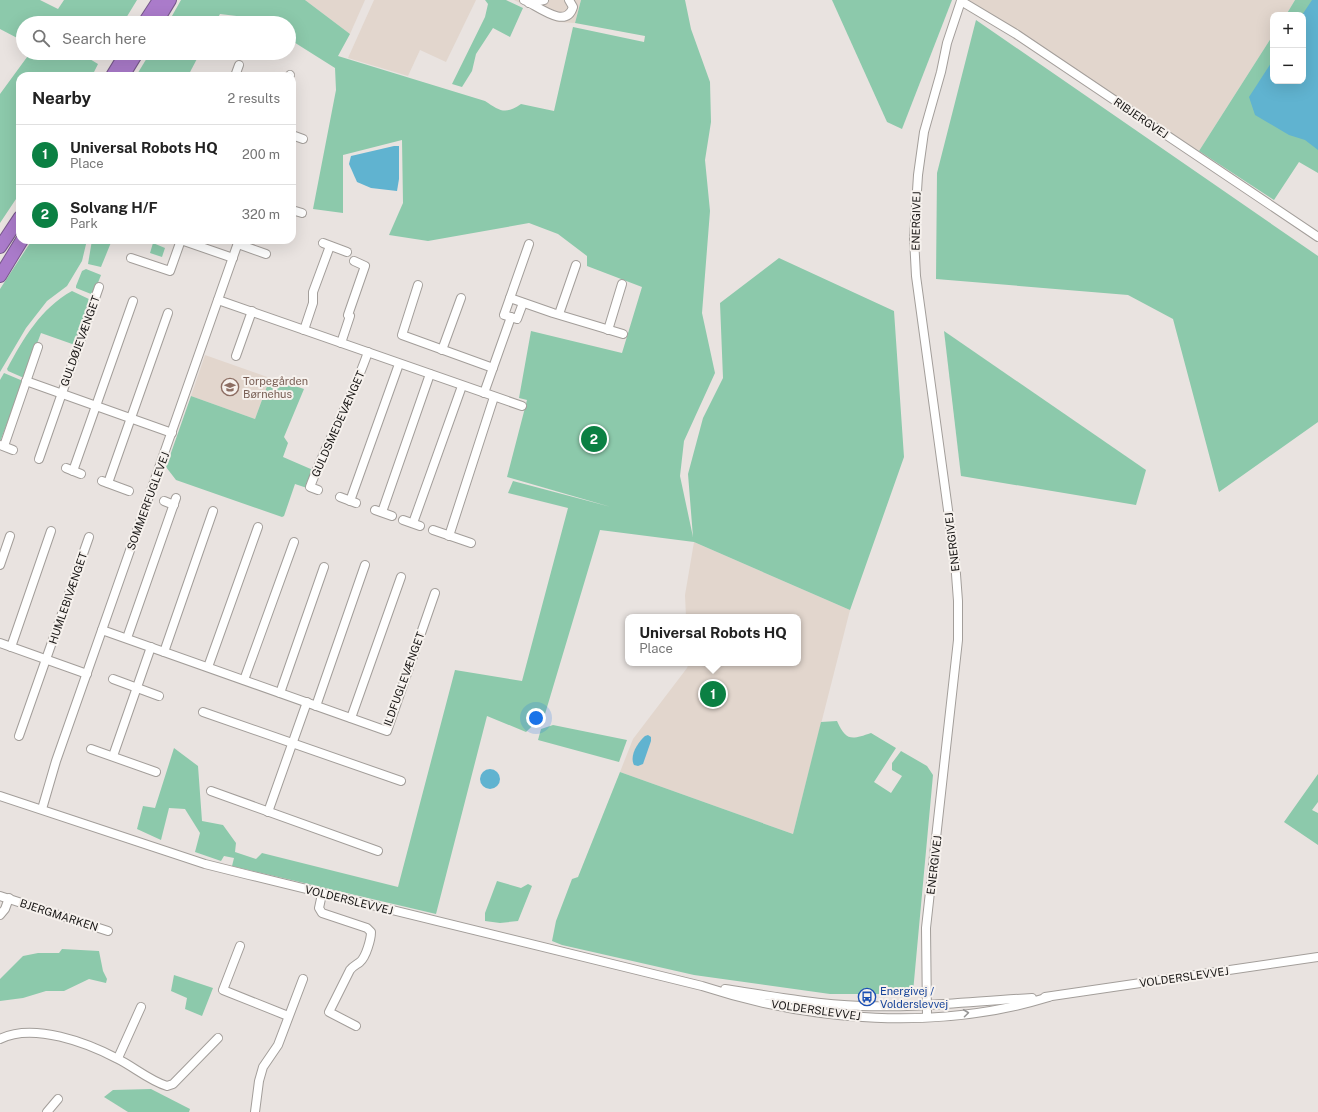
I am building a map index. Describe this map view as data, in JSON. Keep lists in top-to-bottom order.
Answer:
{
  "streets": {
    "street": [
      "RIBJERGVEJ",
      "ENERGIVEJ",
      "GULDØJEVÆNGET",
      "GULDSMEDEVÆNGET",
      "SOMMERFUGLEVEJ",
      "HUMLEBIVÆNGET",
      "ILDFUGLEVÆNGET",
      "VOLDERSLEVVEJ",
      "BJERGMARKEN"
    ]
  },
  "crossings": [
    ["RIBJERGVEJ", "ENERGIVEJ"],
    ["ENERGIVEJ", "VOLDERSLEVVEJ"],
    ["GULDØJEVÆNGET", "SOMMERFUGLEVEJ"],
    ["SOMMERFUGLEVEJ", "ILDFUGLEVÆNGET"],
    ["SOMMERFUGLEVEJ", "VOLDERSLEVVEJ"]
  ],
  "places": {
    "school or university": ["Torpegården Børnehus"],
    "bus stop": ["Energivej / Volderslevvej"]
  },
  "page": {
    "map_buttons": ["+", "−"],
    "search": "Search here",
    "heading": ["Nearby", "2 results"],
    "list": [
      {
        "mark": "1",
        "name": "Universal Robots HQ",
        "note": "Place",
        "value": "200 m"
      },
      {
        "mark": "2",
        "name": "Solvang H/F",
        "note": "Park",
        "value": "320 m"
      }
    ],
    "pins": ["2", "1"],
    "popup": ["Universal Robots HQ", "Place"]
  }
}
